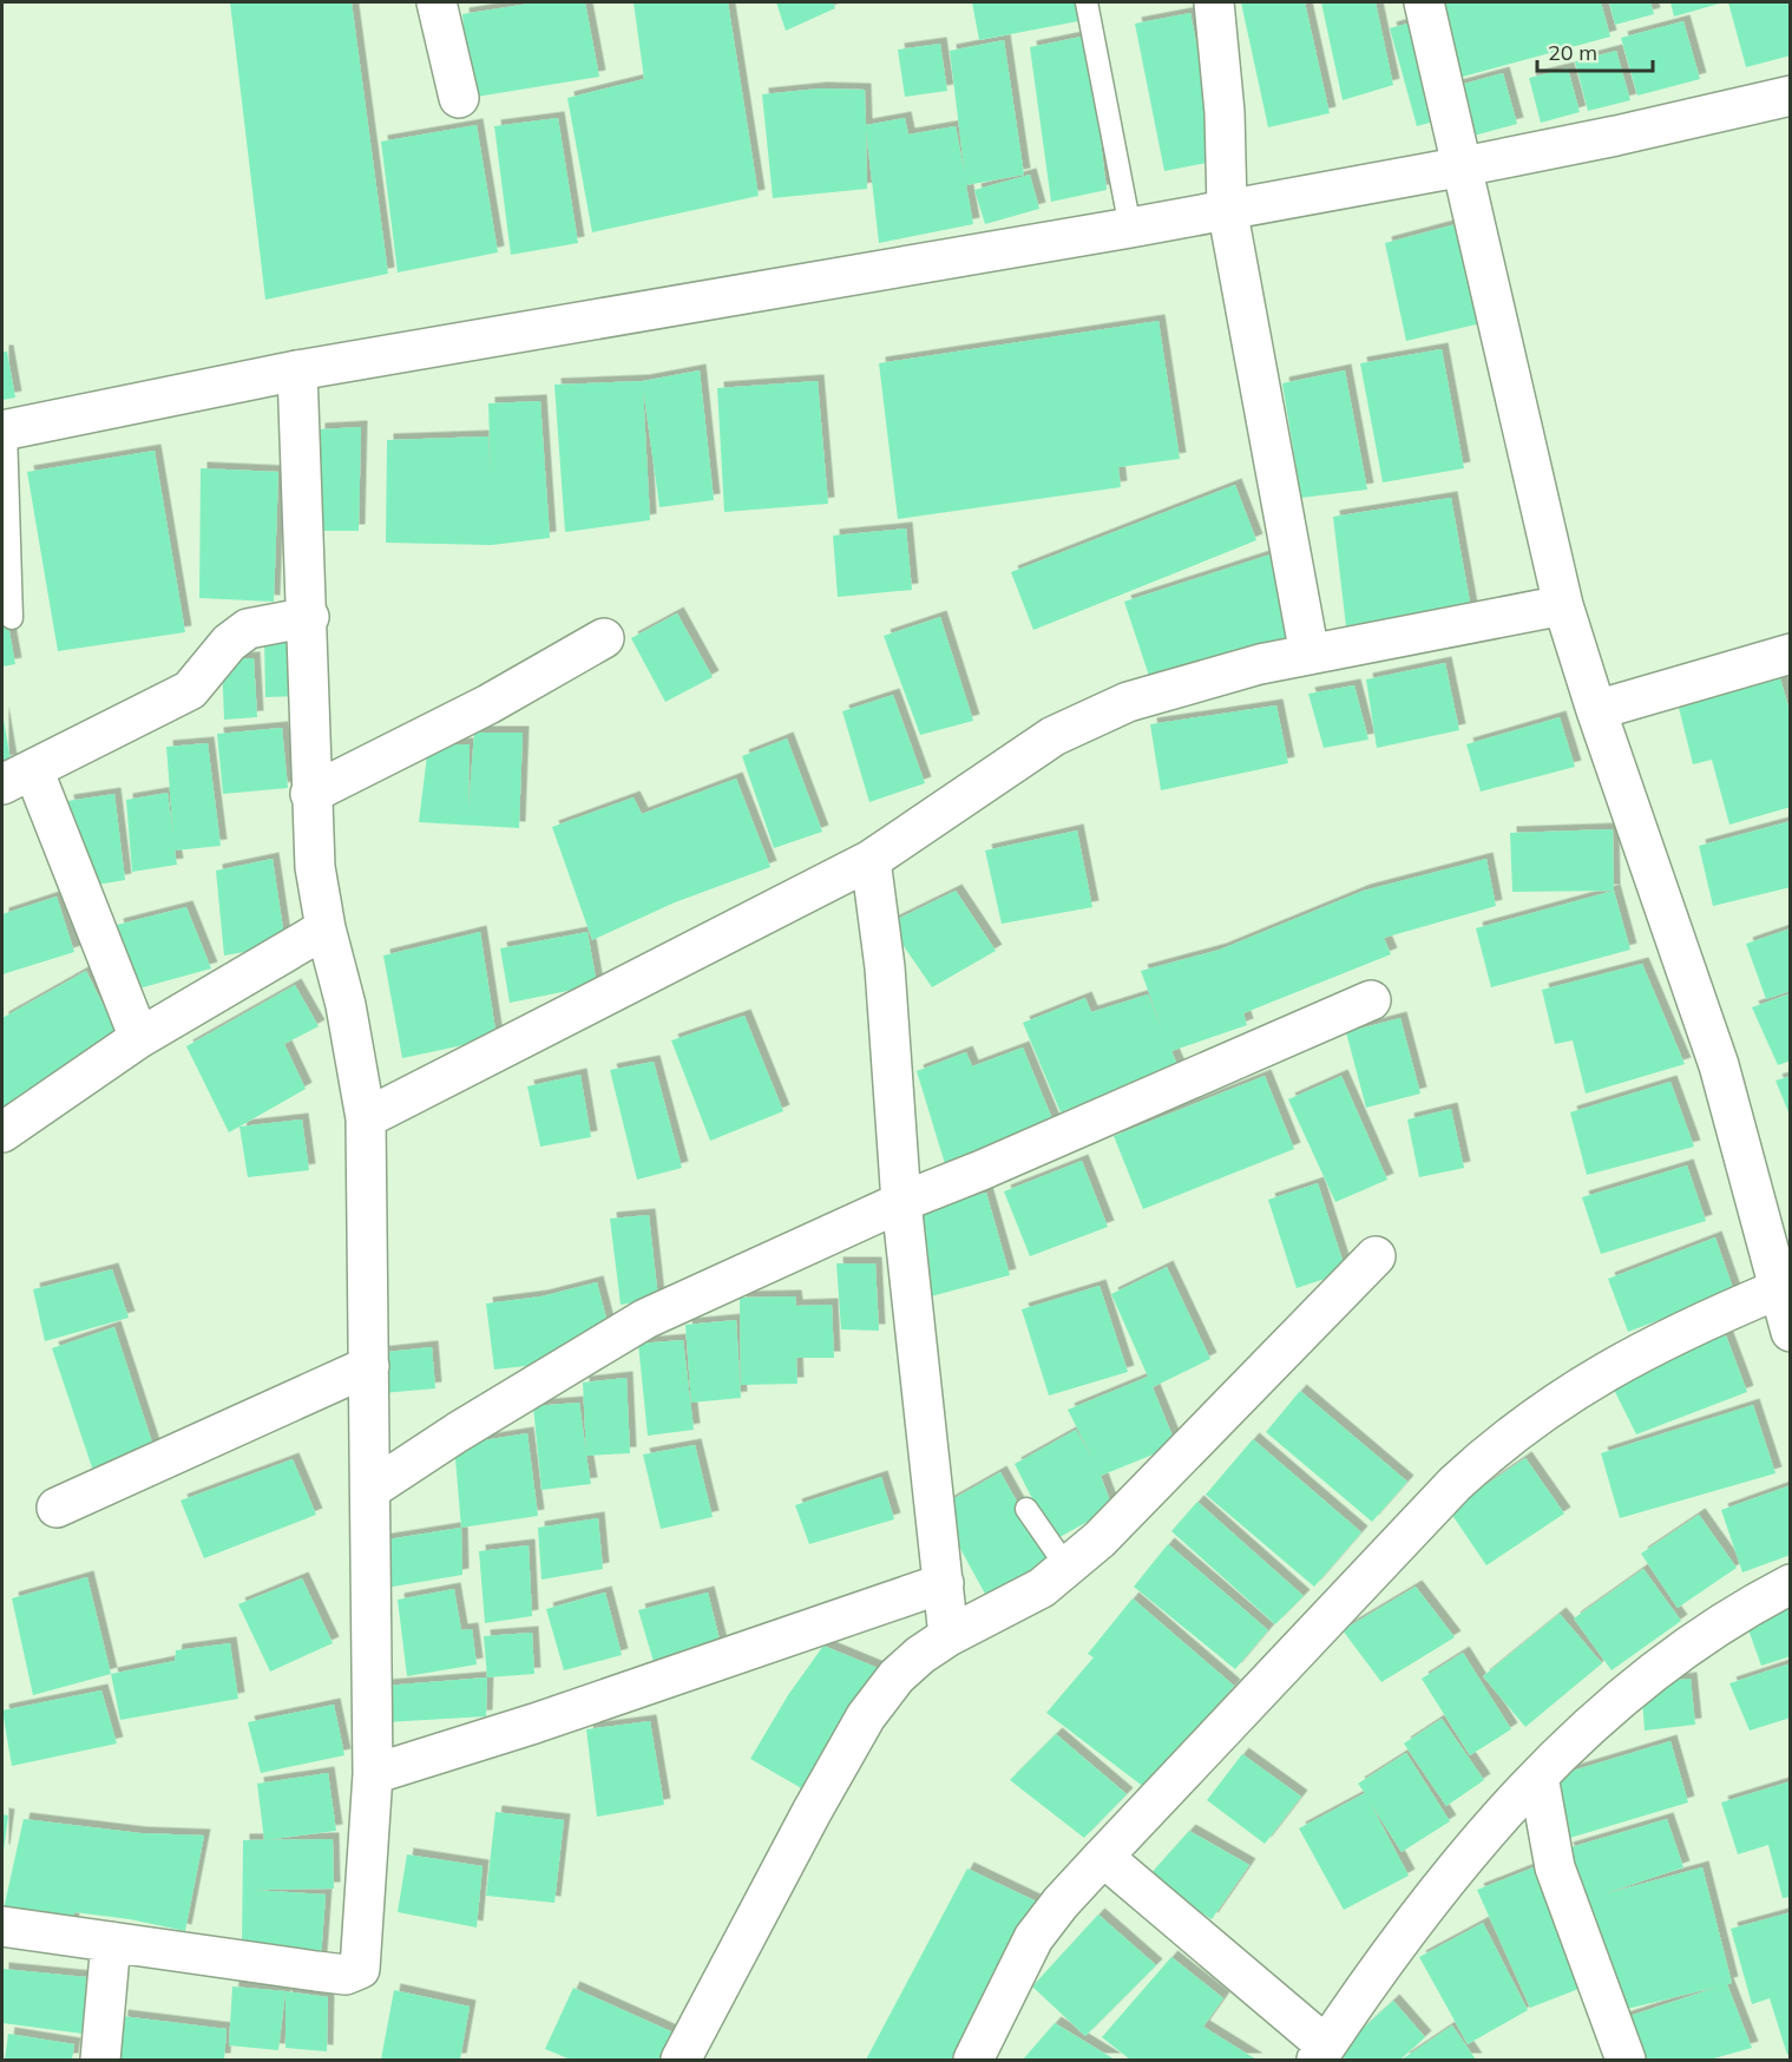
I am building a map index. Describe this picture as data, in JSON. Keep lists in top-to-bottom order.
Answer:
{
  "scale_bar": "20 m"
}
